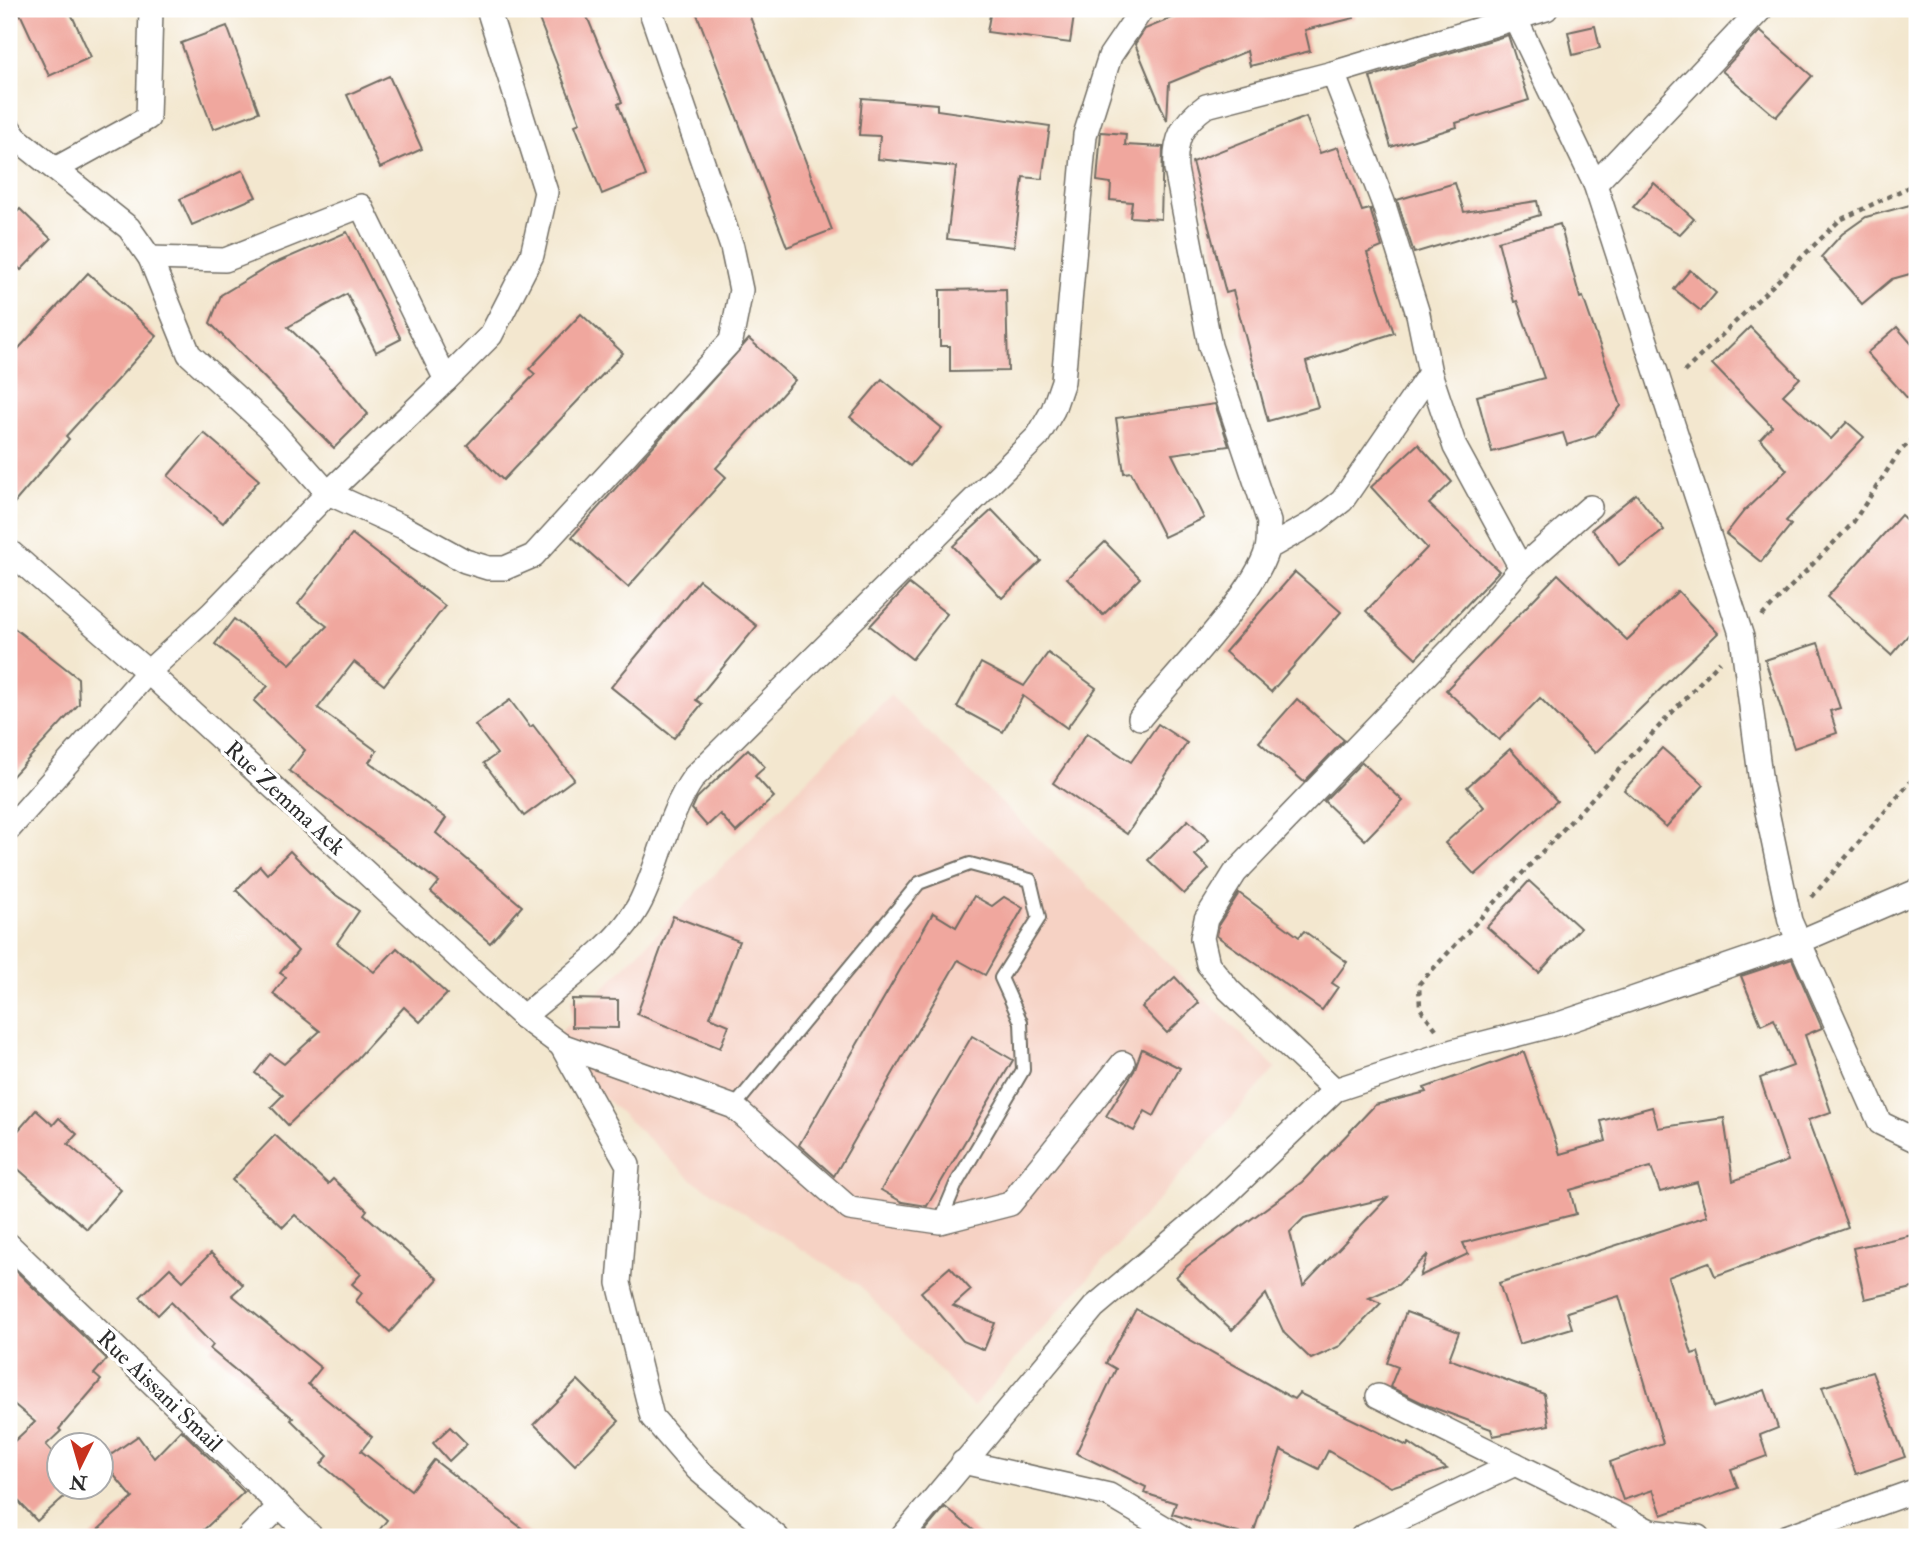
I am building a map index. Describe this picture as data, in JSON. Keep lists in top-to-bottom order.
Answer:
{
  "streets": {
    "street": ["Rue Zemma Aek", "Rue Aissani Smail"]
  },
  "north": "bottom"
}
